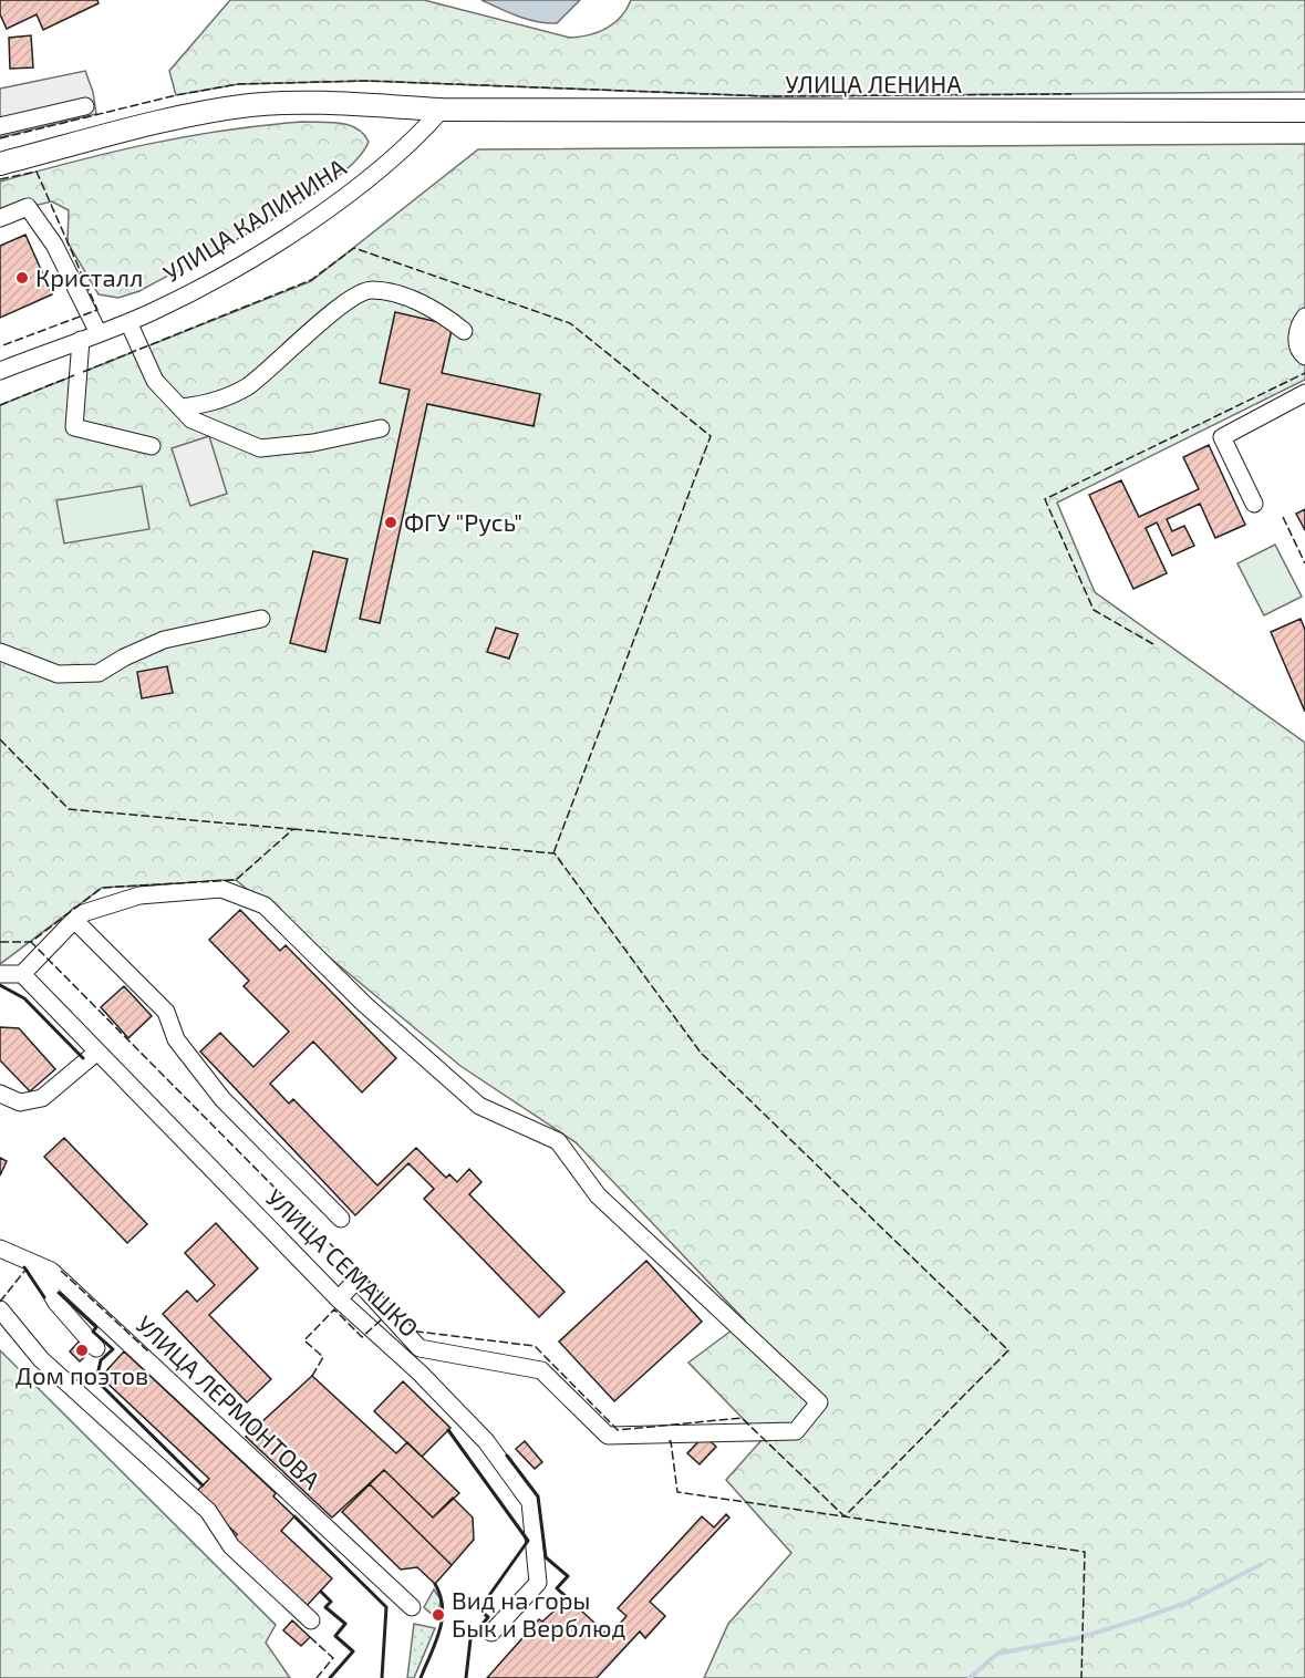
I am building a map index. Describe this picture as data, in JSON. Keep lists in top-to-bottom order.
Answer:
{
  "streets": {
    "main road": ["УЛИЦА ЛЕНИНА"],
    "street": ["УЛИЦА КАЛИНИНА", "УЛИЦА СЕМАШКО", "УЛИЦА ЛЕРМОНТОВА"]
  },
  "crossings": [
    ["УЛИЦА ЛЕНИНА", "УЛИЦА КАЛИНИНА"]
  ],
  "places": [
    "Кристалл",
    "ФГУ \"Русь\"",
    "Дом поэтов",
    "Вид на горы Бык и Верблюд"
  ]
}
